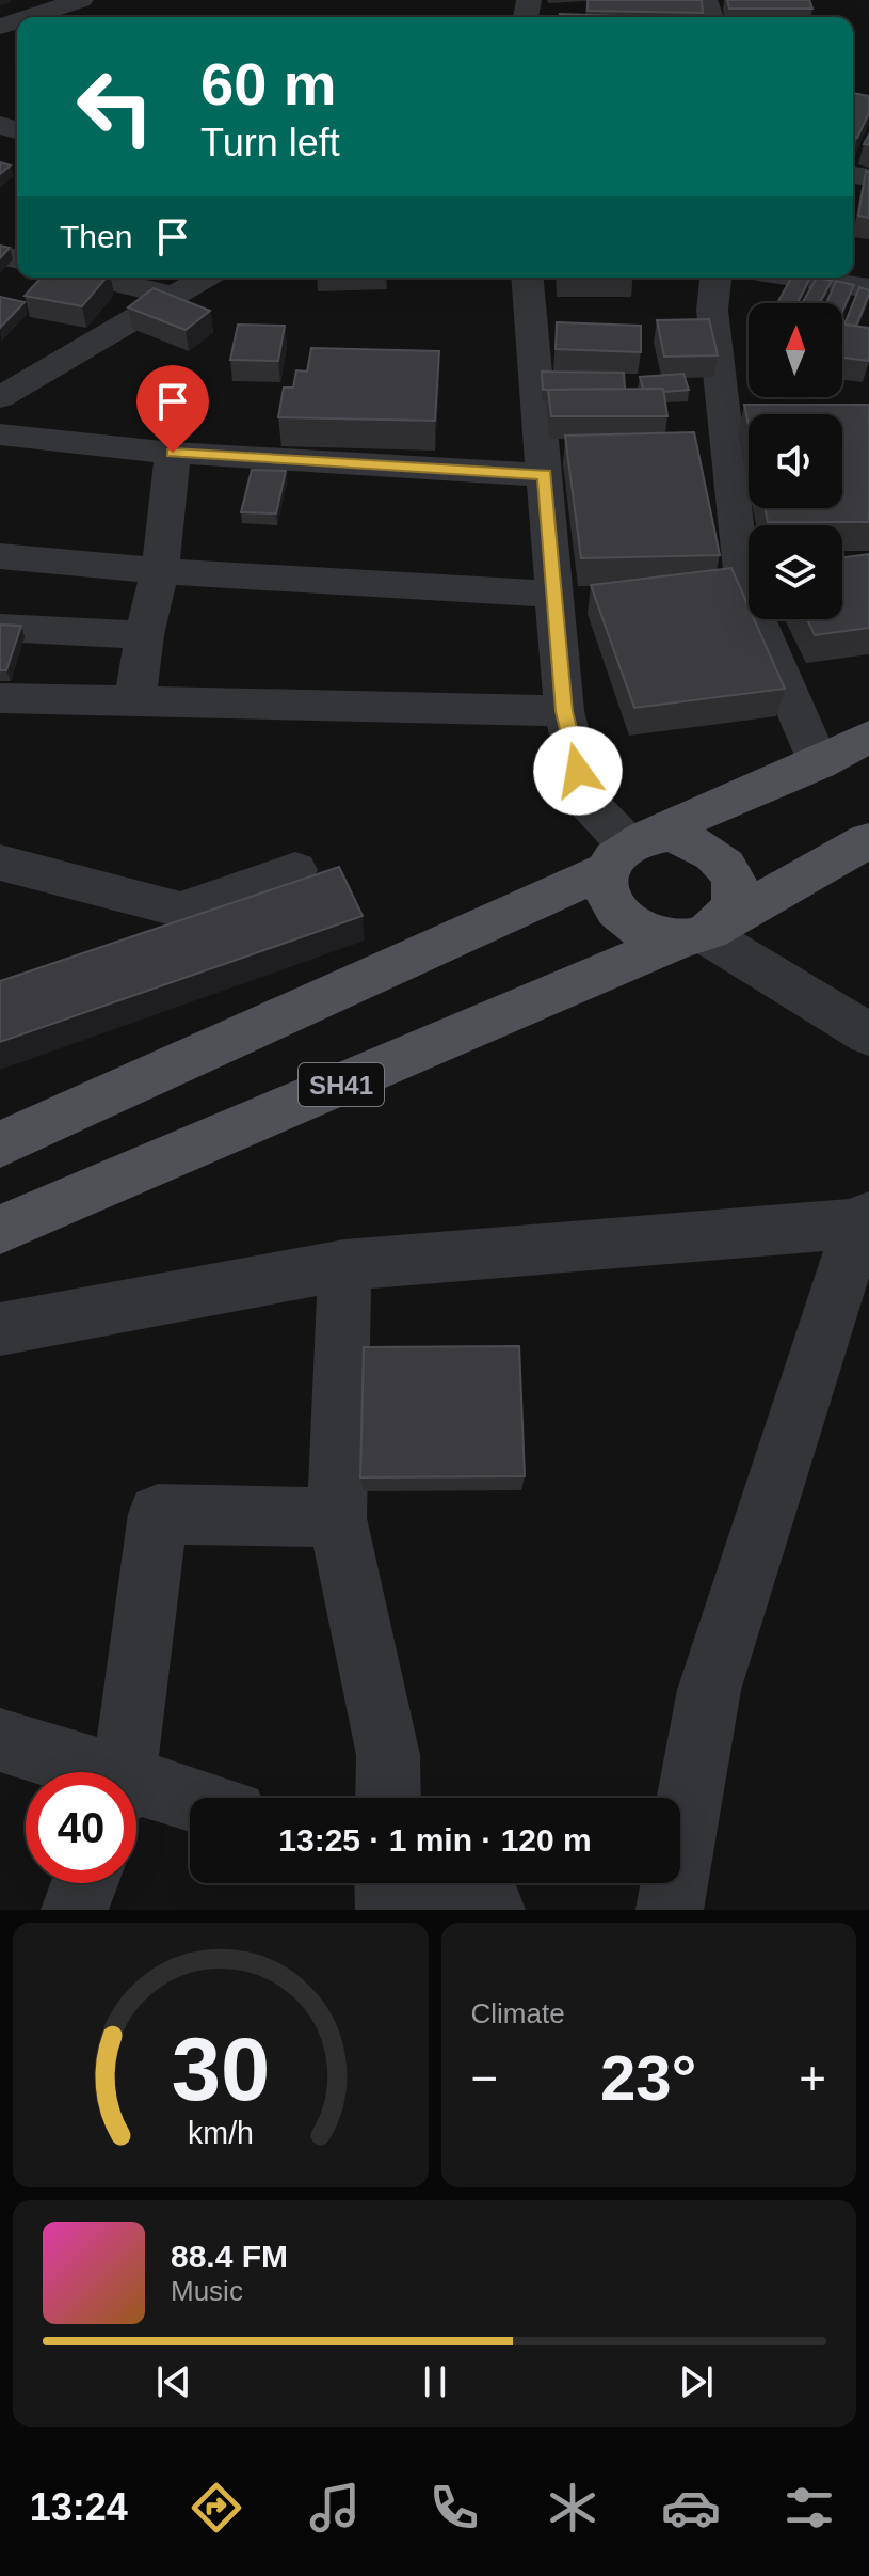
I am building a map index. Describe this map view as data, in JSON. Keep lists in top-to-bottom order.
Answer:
{
  "streets": {
    "main road": ["SH41"]
  },
  "north": "top",
  "page": {
    "turn": ["60 m", "Turn left"],
    "then": "Then",
    "limit": "40",
    "trip": "13:25 · 1 min · 120 m",
    "tile": "Climate",
    "heat": ["−", "23°", "+"],
    "song": ["88.4 FM", "Music"],
    "tabs": "13:24",
    "gauge": ["30", "km/h"]
  }
}
